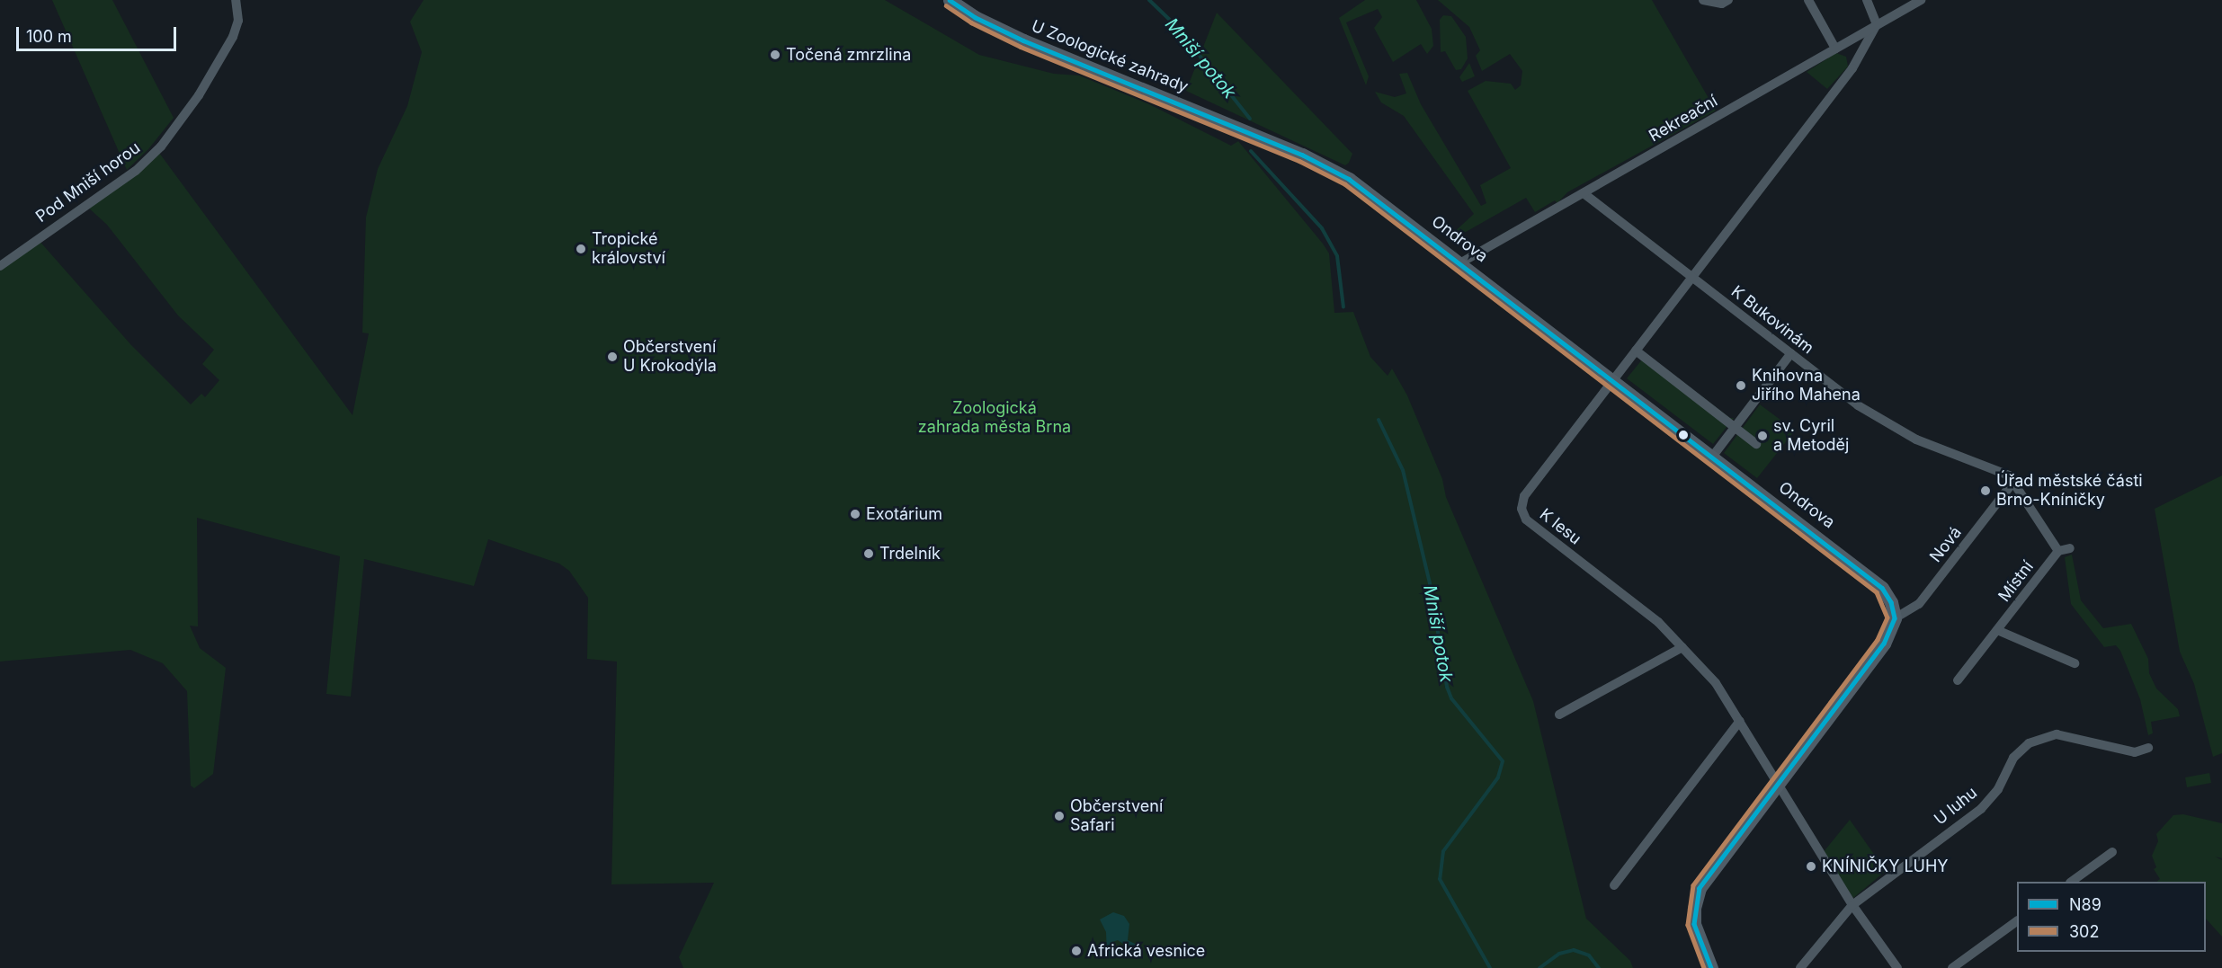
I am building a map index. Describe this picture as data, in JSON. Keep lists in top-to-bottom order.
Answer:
{
  "streets": {
    "street": [
      "U Zoologické zahrady",
      "Rekreační",
      "Pod Mniší horou",
      "Ondrova",
      "K Bukovinám",
      "K lesu",
      "Nová",
      "Místní",
      "U luhu"
    ]
  },
  "crossings": [
    ["U Zoologické zahrady", "Ondrova"],
    ["Rekreační", "Ondrova"],
    ["Rekreační", "K Bukovinám"],
    ["Rekreační", "K lesu"],
    ["Ondrova", "K lesu"],
    ["Ondrova", "Nová"],
    ["K Bukovinám", "K lesu"],
    ["K Bukovinám", "Nová"],
    ["K Bukovinám", "Místní"],
    ["K lesu", "U luhu"]
  ],
  "water": ["Mniší potok"],
  "parks": ["Zoologická zahrada města Brna"],
  "places": [
    "Točená zmrzlina",
    "Tropické království",
    "Občerstvení U Krokodýla",
    "Knihovna Jiřího Mahena",
    "sv. Cyril a Metoděj",
    "Úřad městské části Brno-Kníničky",
    "Exotárium",
    "Trdelník",
    "Občerstvení Safari",
    "KNÍNIČKY LUHY",
    "Africká vesnice"
  ],
  "lines": ["transit line N89", "transit line 302"],
  "legend": ["N89", "302"],
  "scale_bar": "100 m"
}
